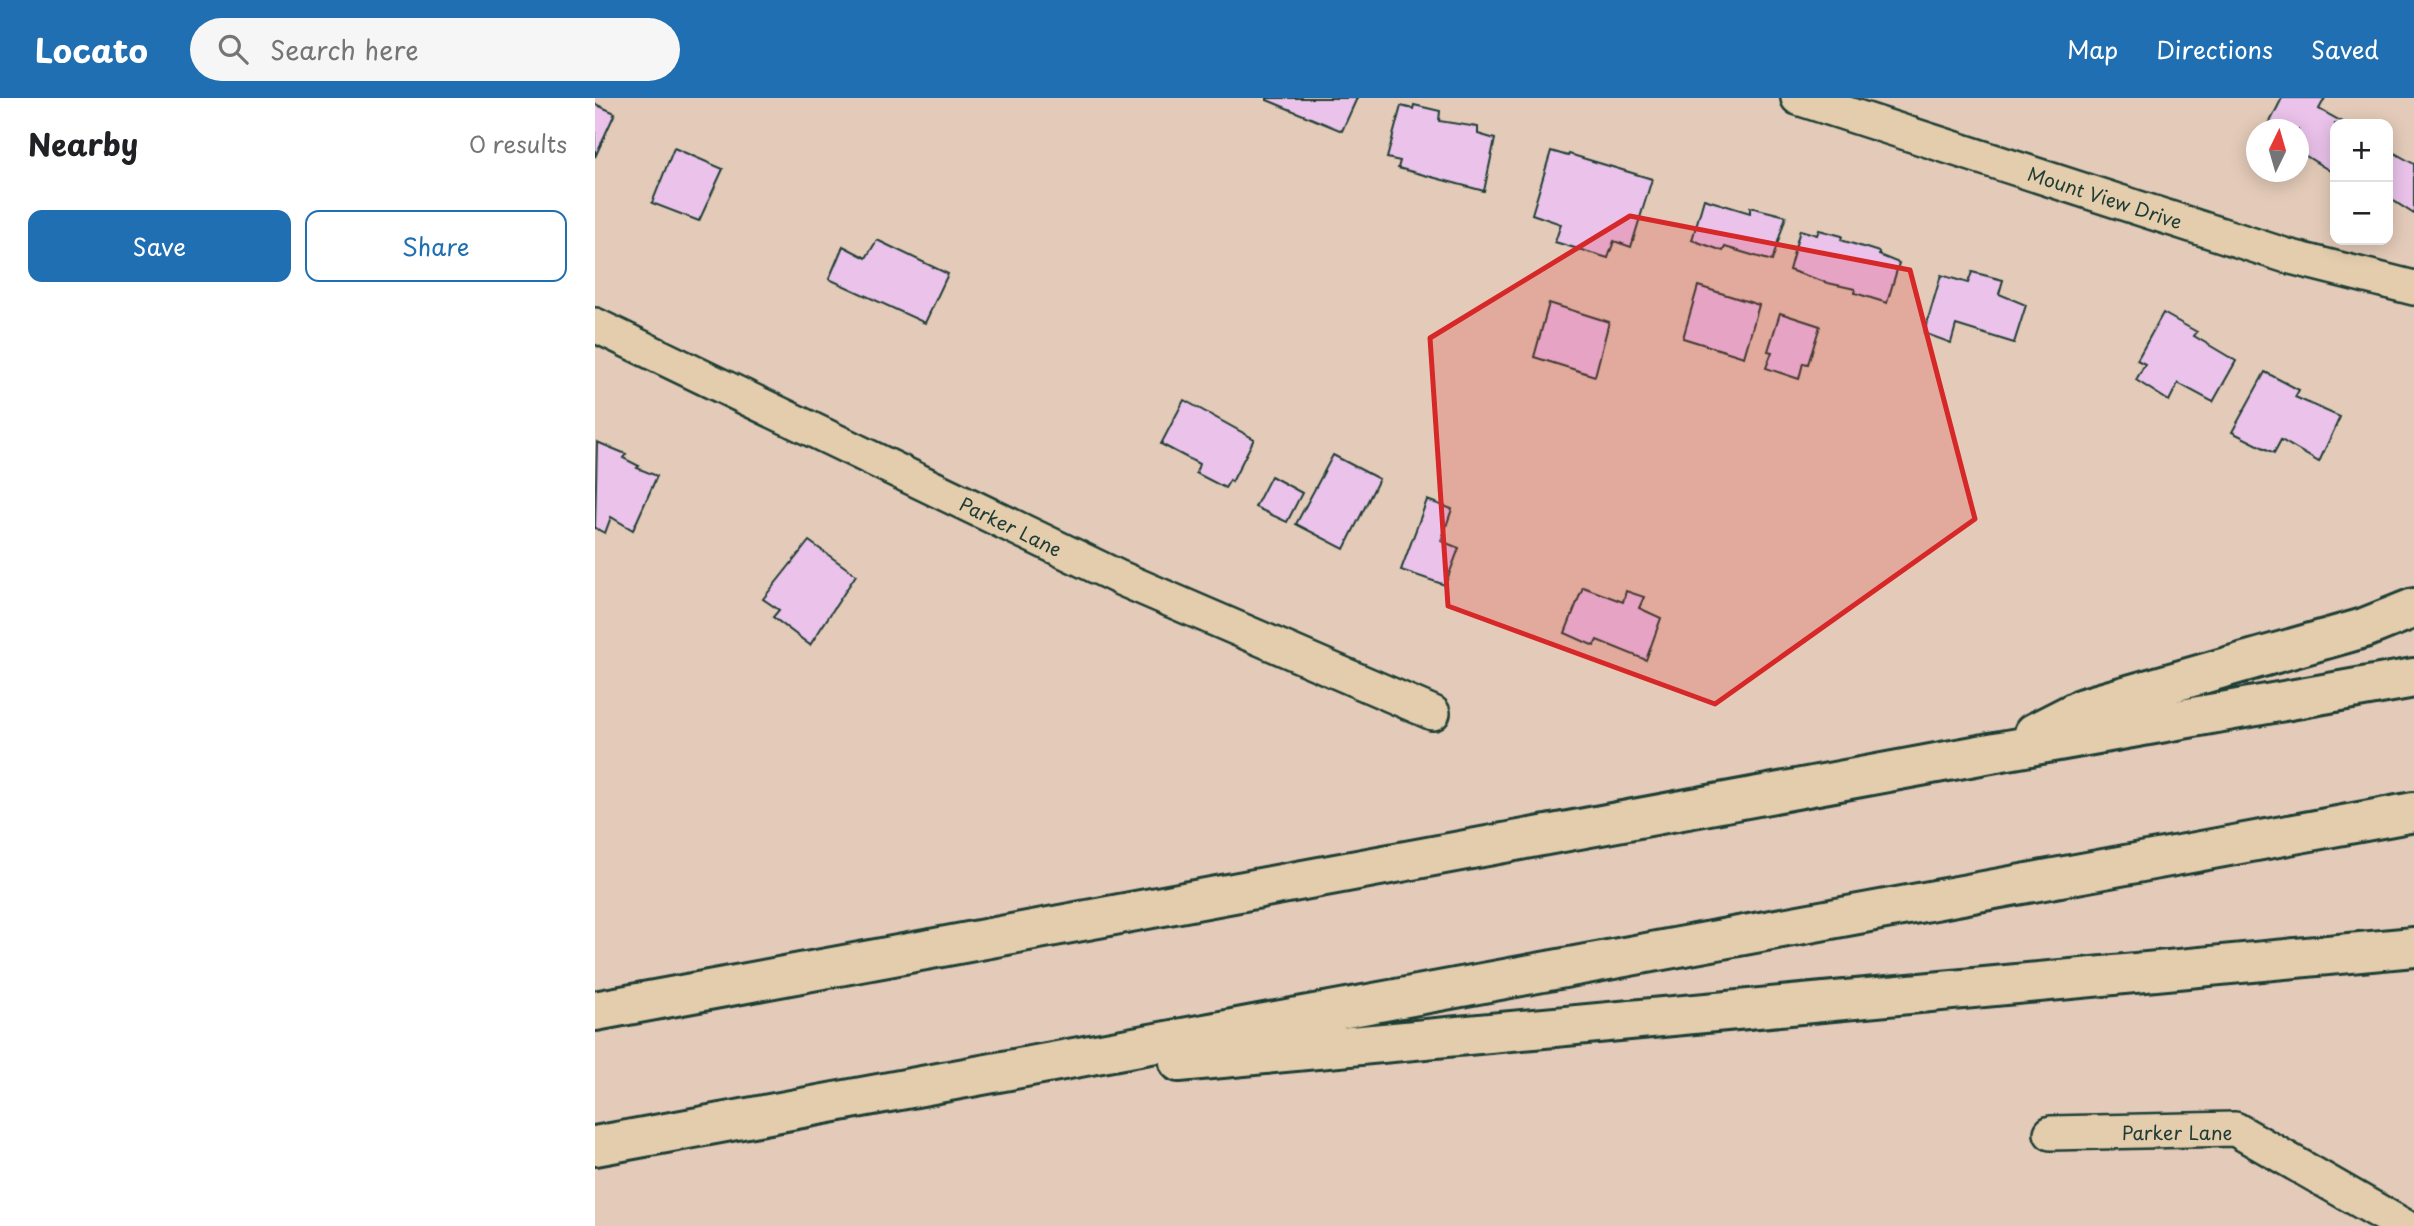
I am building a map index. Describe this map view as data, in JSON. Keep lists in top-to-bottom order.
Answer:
{
  "streets": {
    "street": ["Mount View Drive", "Parker Lane"]
  },
  "north": "top",
  "page": {
    "header": "Locato",
    "search": "Search here",
    "nav": ["Map", "Directions", "Saved"],
    "heading": ["Nearby", "0 results"],
    "map_buttons": ["+", "−"],
    "buttons": ["Save", "Share"]
  }
}
